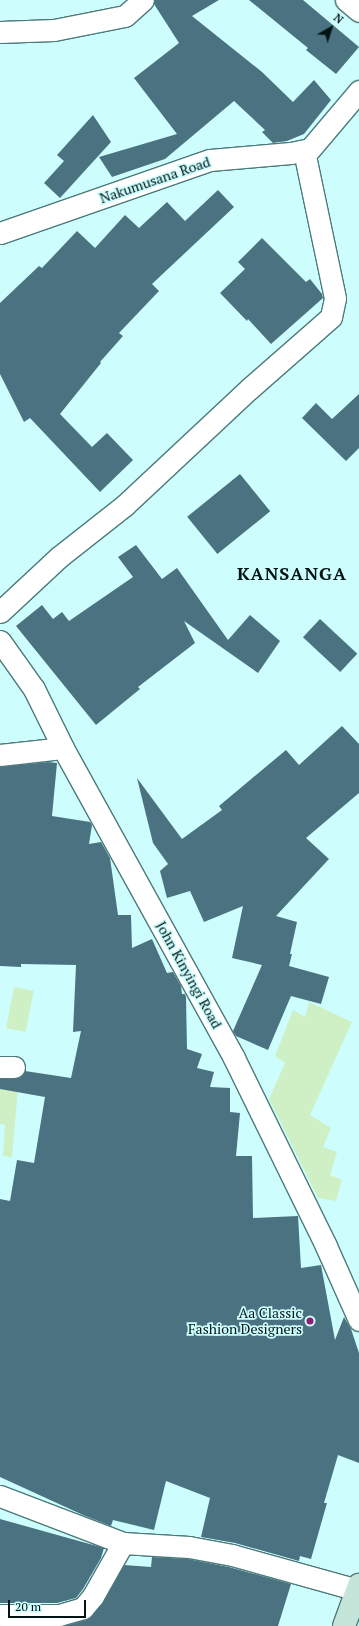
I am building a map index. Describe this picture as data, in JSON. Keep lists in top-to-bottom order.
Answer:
{
  "streets": {
    "street": ["Nakumusana Road", "John Kinyingi Road"]
  },
  "districts": ["KANSANGA"],
  "places": ["Aa Classic Fashion Designers"],
  "scale_bar": "20 m",
  "north": "top right"
}
